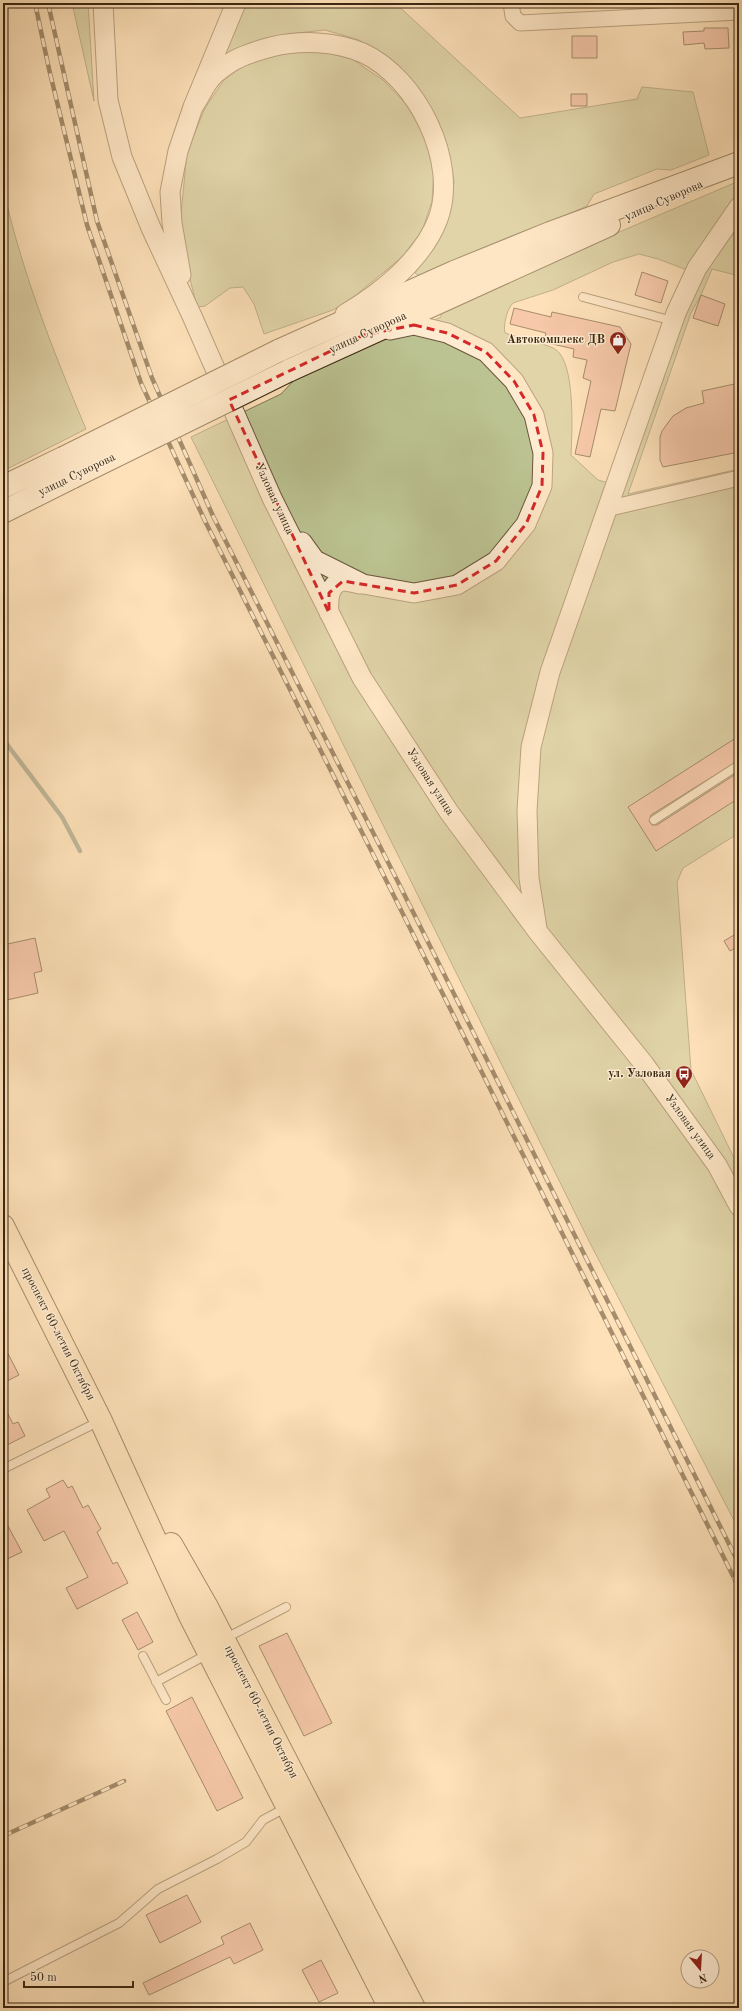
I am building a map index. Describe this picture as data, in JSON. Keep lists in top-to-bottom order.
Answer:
{
  "streets": {
    "highway": ["проспект 60-летия Октября"],
    "main road": ["улица Суворова"],
    "street": ["Узловая улица"]
  },
  "places": {
    "shop": ["Автокомплекс ДВ"],
    "bus stop": ["ул. Узловая"]
  },
  "scale_bar": "50 m",
  "north": "bottom"
}
